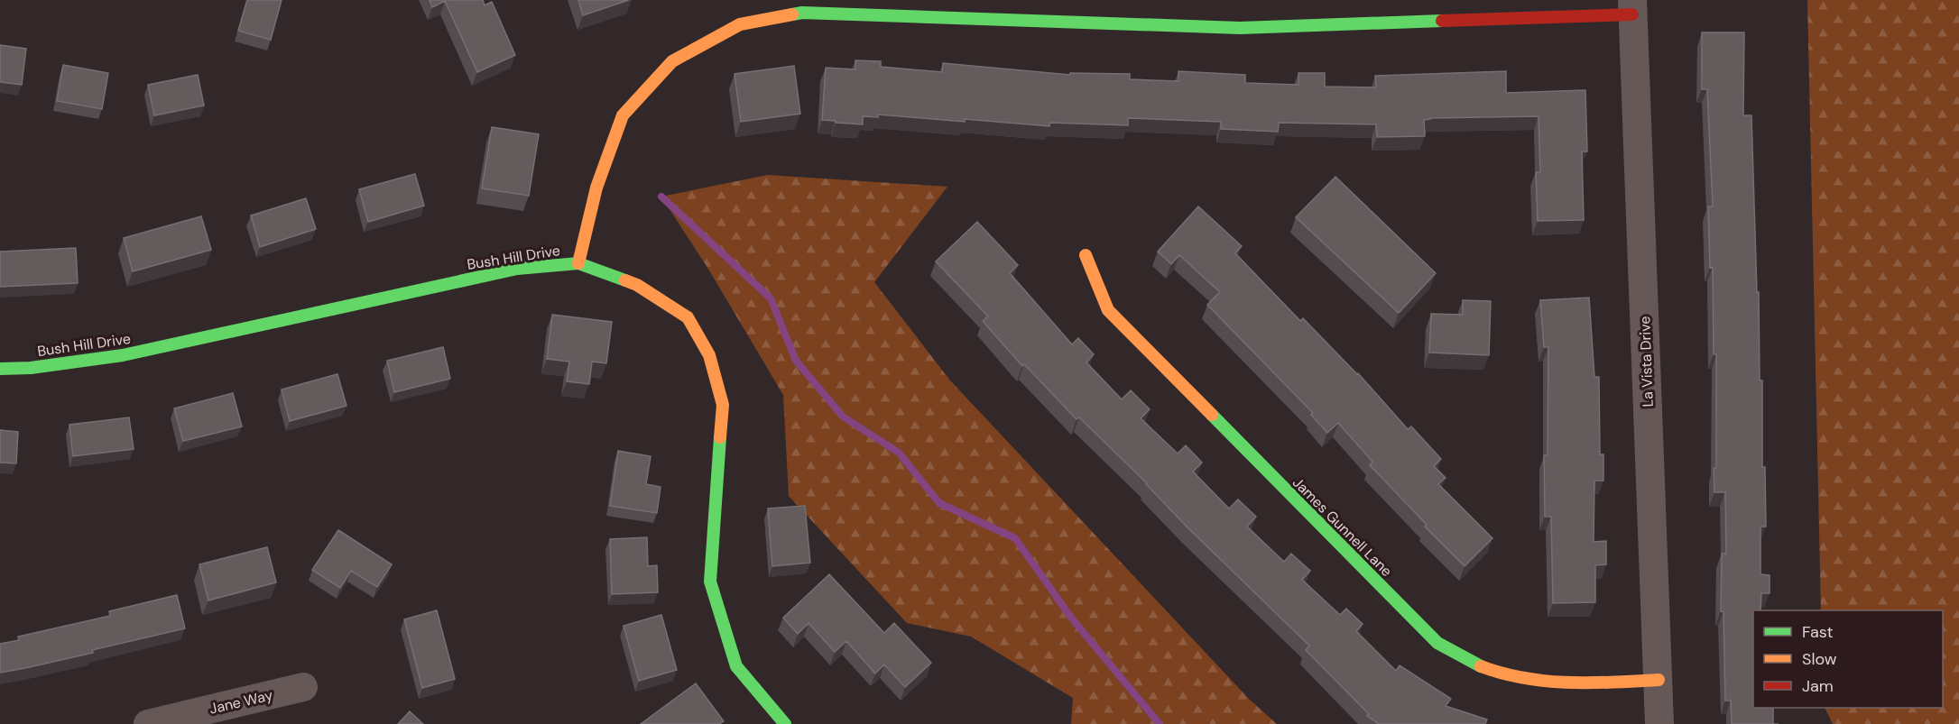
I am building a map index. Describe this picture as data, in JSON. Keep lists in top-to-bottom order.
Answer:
{
  "streets": {
    "street": [
      "Bush Hill Drive",
      "La Vista Drive",
      "James Gunnell Lane",
      "Jane Way"
    ]
  },
  "crossings": [
    ["La Vista Drive", "James Gunnell Lane"]
  ],
  "legend": ["Fast", "Slow", "Jam"]
}
